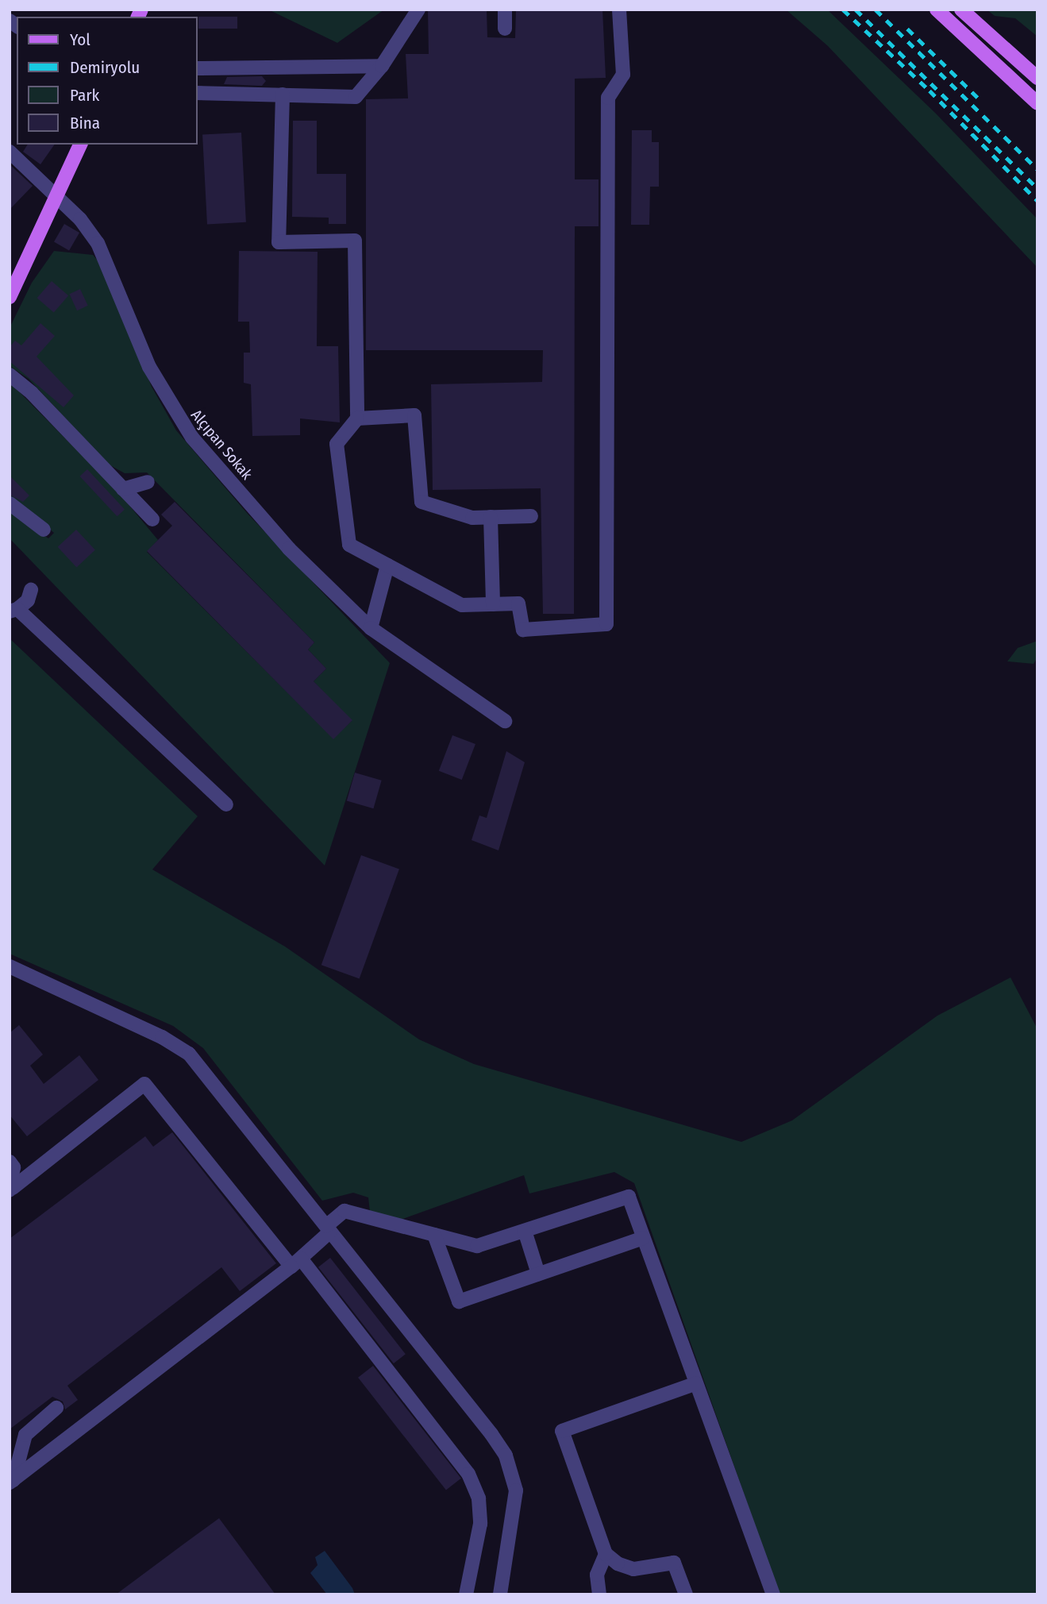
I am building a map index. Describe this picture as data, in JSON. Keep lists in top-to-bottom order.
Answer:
{
  "streets": {
    "street": ["Alçıpan Sokak"]
  },
  "legend": [
    "Yol",
    "Demiryolu",
    "Park",
    "Bina"
  ]
}
